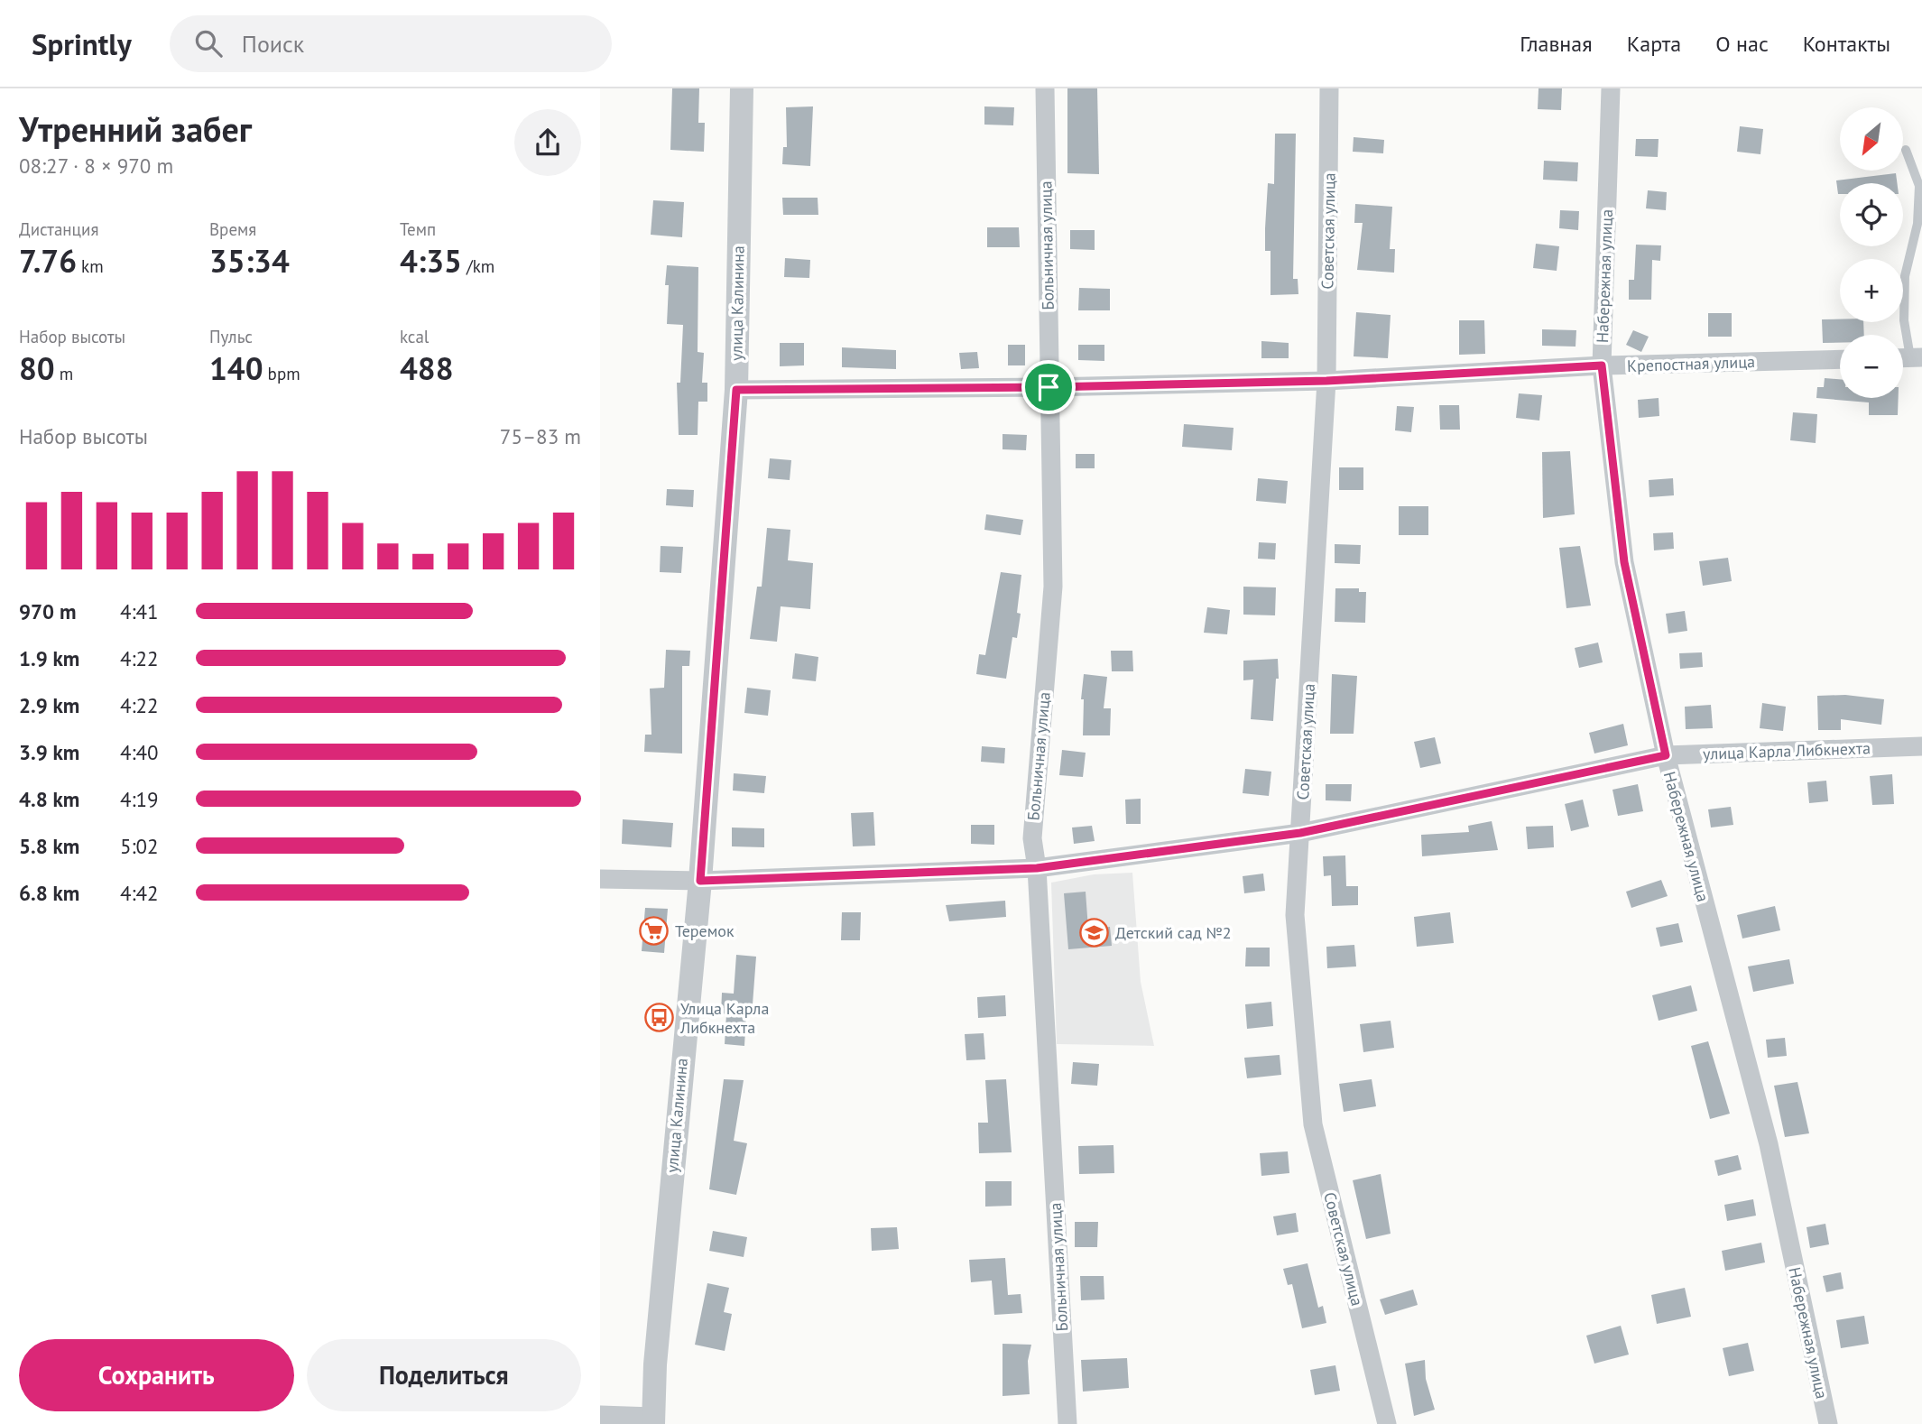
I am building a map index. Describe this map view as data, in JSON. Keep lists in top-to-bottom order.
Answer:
{
  "streets": {
    "street": [
      "Советская улица",
      "Больничная улица",
      "Набережная улица",
      "улица Калинина",
      "Крепостная улица",
      "улица Карла Либкнехта"
    ]
  },
  "crossings": [
    ["Советская улица", "Крепостная улица"],
    ["Советская улица", "улица Карла Либкнехта"],
    ["Больничная улица", "Крепостная улица"],
    ["Больничная улица", "улица Карла Либкнехта"],
    ["Набережная улица", "Крепостная улица"],
    ["Набережная улица", "улица Карла Либкнехта"],
    ["улица Калинина", "Крепостная улица"],
    ["улица Калинина", "улица Карла Либкнехта"]
  ],
  "places": {
    "supermarket": ["Теремок"],
    "school or university": ["Детский сад №2"],
    "bus stop": ["Улица Карла Либкнехта"]
  },
  "north": "bottom left",
  "page": {
    "header": "Sprintly",
    "search": "Поиск",
    "nav": [
      "Главная",
      "Карта",
      "О нас",
      "Контакты"
    ],
    "heading": ["Утренний забег", "08:27 · 8 × 970 m"],
    "map_buttons": ["+", "−"],
    "stats": [
      ["Дистанция", "7.76 km"],
      ["Время", "35:34"],
      ["Темп", "4:35 /km"],
      ["Набор высоты", "80 m"],
      ["Пульс", "140 bpm"],
      ["kcal", "488"]
    ],
    "chart": ["Набор высоты", "75–83 m"],
    "list": [
      {
        "name": "970 m",
        "note": "4:41"
      },
      {
        "name": "1.9 km",
        "note": "4:22"
      },
      {
        "name": "2.9 km",
        "note": "4:22"
      },
      {
        "name": "3.9 km",
        "note": "4:40"
      },
      {
        "name": "4.8 km",
        "note": "4:19"
      },
      {
        "name": "5.8 km",
        "note": "5:02"
      },
      {
        "name": "6.8 km",
        "note": "4:42"
      }
    ],
    "buttons": ["Сохранить", "Поделиться"]
  }
}
